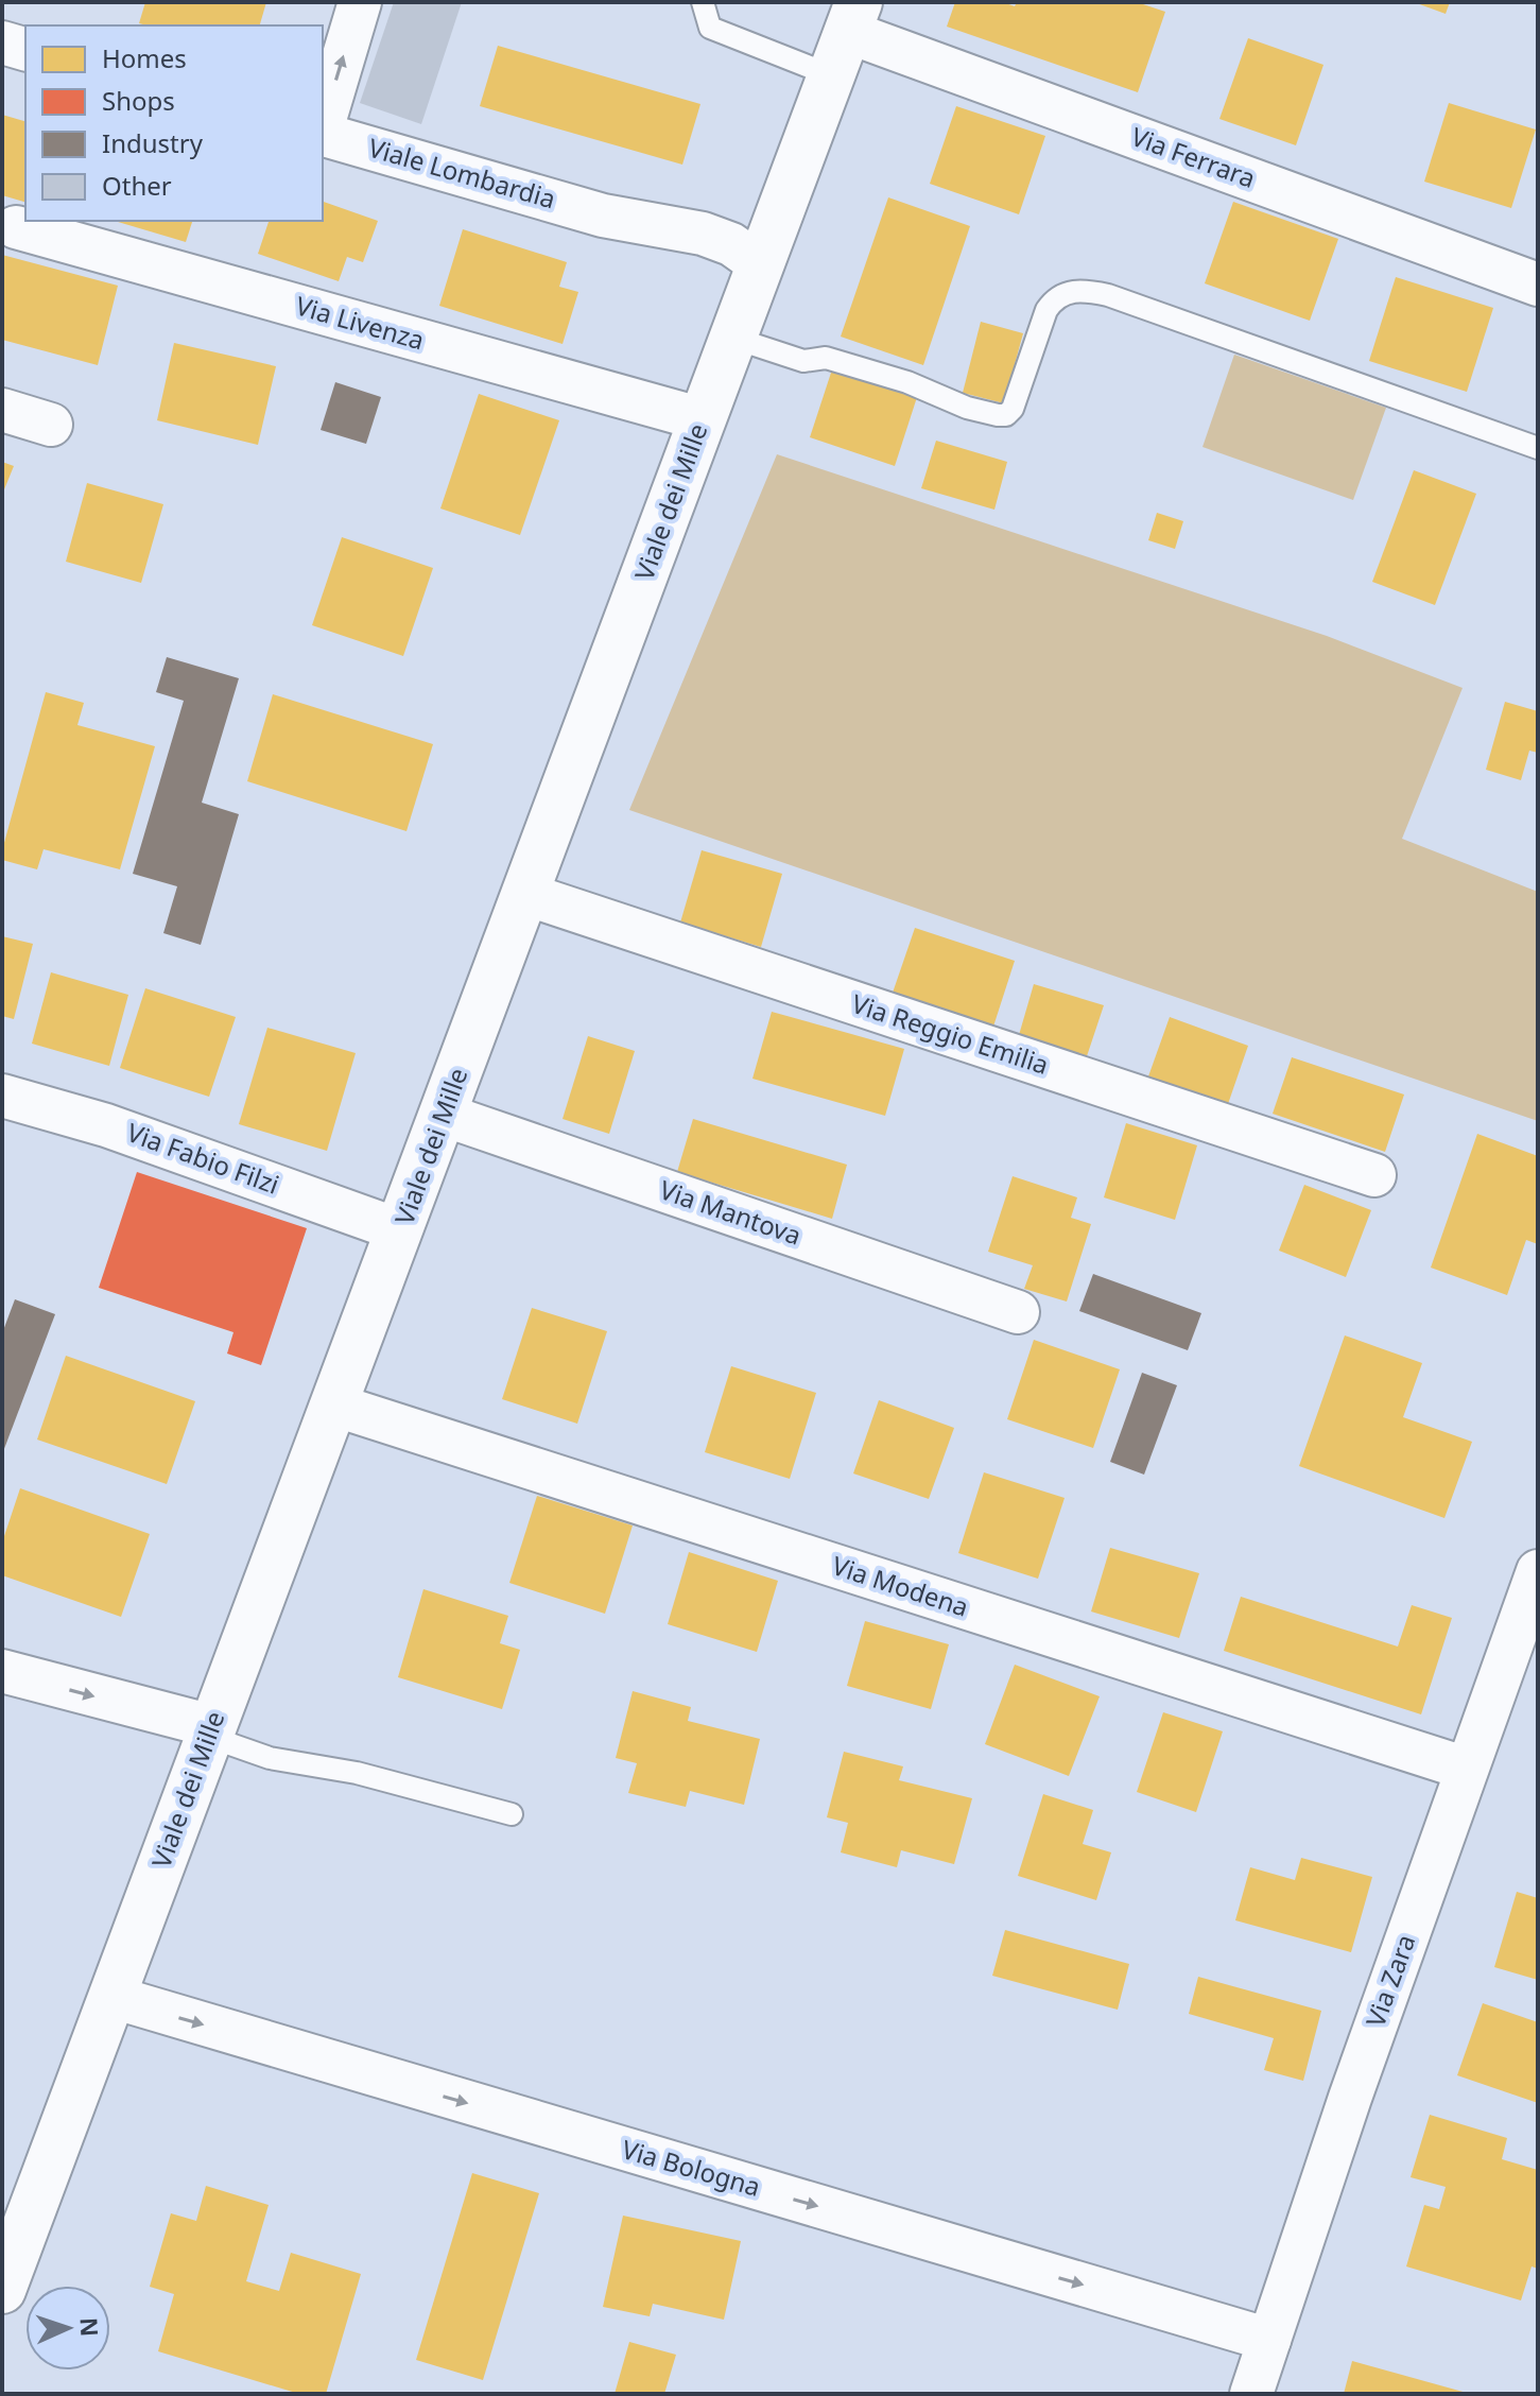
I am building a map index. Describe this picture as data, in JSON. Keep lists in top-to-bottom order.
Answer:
{
  "streets": {
    "street": [
      "Via Ferrara",
      "Viale Lombardia",
      "Via Livenza",
      "Viale dei Mille",
      "Via Reggio Emilia",
      "Via Fabio Filzi",
      "Via Mantova",
      "Via Modena",
      "Via Zara",
      "Via Bologna"
    ]
  },
  "crossings": [
    ["Via Ferrara", "Viale dei Mille"],
    ["Viale Lombardia", "Viale dei Mille"],
    ["Via Livenza", "Viale dei Mille"],
    ["Viale dei Mille", "Via Reggio Emilia"],
    ["Viale dei Mille", "Via Fabio Filzi"],
    ["Viale dei Mille", "Via Mantova"],
    ["Viale dei Mille", "Via Modena"],
    ["Viale dei Mille", "Via Bologna"],
    ["Via Modena", "Via Zara"],
    ["Via Zara", "Via Bologna"]
  ],
  "one_way": ["Via Bologna"],
  "legend": [
    "Homes",
    "Shops",
    "Industry",
    "Other"
  ],
  "north": "right"
}
